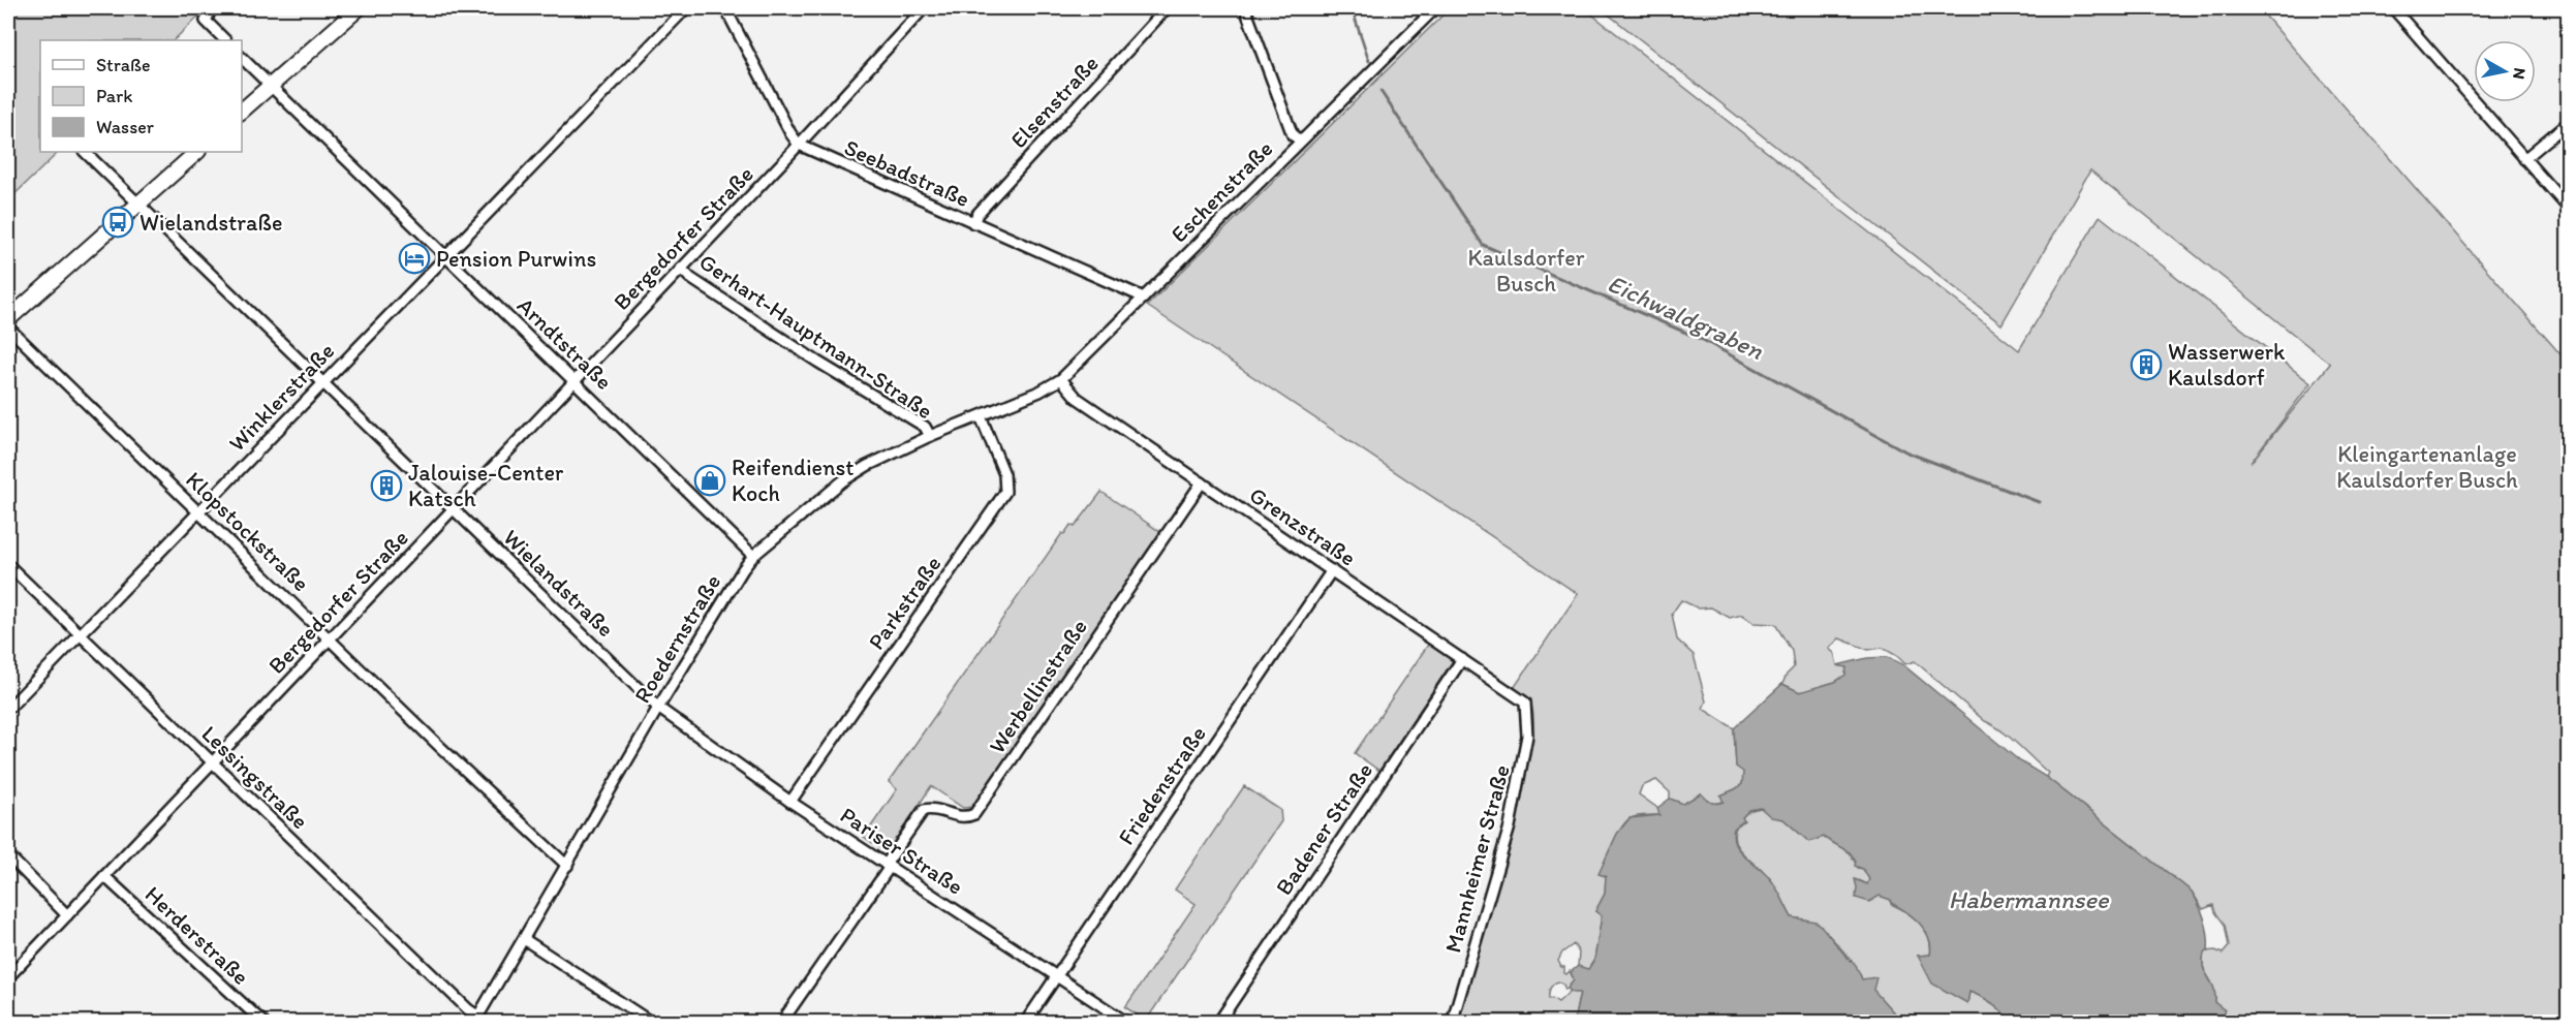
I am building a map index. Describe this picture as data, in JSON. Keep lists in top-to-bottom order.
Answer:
{
  "streets": {
    "street": [
      "Elsenstraße",
      "Seebadstraße",
      "Eschenstraße",
      "Bergedorfer Straße",
      "Gerhart-Hauptmann-Straße",
      "Arndtstraße",
      "Winklerstraße",
      "Grenzstraße",
      "Klopstockstraße",
      "Wielandstraße",
      "Parkstraße",
      "Roedernstraße",
      "Werbellinstraße",
      "Lessingstraße",
      "Friedenstraße",
      "Badener Straße",
      "Pariser Straße",
      "Mannheimer Straße",
      "Herderstraße"
    ]
  },
  "crossings": [
    ["Elsenstraße", "Seebadstraße"],
    ["Seebadstraße", "Eschenstraße"],
    ["Seebadstraße", "Bergedorfer Straße"],
    ["Eschenstraße", "Grenzstraße"],
    ["Eschenstraße", "Roedernstraße"],
    ["Bergedorfer Straße", "Gerhart-Hauptmann-Straße"],
    ["Bergedorfer Straße", "Arndtstraße"],
    ["Bergedorfer Straße", "Klopstockstraße"],
    ["Bergedorfer Straße", "Wielandstraße"],
    ["Bergedorfer Straße", "Lessingstraße"],
    ["Bergedorfer Straße", "Herderstraße"],
    ["Gerhart-Hauptmann-Straße", "Roedernstraße"],
    ["Arndtstraße", "Winklerstraße"],
    ["Arndtstraße", "Roedernstraße"],
    ["Winklerstraße", "Klopstockstraße"],
    ["Winklerstraße", "Wielandstraße"],
    ["Winklerstraße", "Lessingstraße"],
    ["Grenzstraße", "Werbellinstraße"],
    ["Grenzstraße", "Friedenstraße"],
    ["Grenzstraße", "Badener Straße"],
    ["Grenzstraße", "Mannheimer Straße"],
    ["Klopstockstraße", "Roedernstraße"],
    ["Wielandstraße", "Roedernstraße"],
    ["Wielandstraße", "Pariser Straße"],
    ["Parkstraße", "Roedernstraße"],
    ["Parkstraße", "Pariser Straße"],
    ["Roedernstraße", "Lessingstraße"],
    ["Roedernstraße", "Pariser Straße"],
    ["Werbellinstraße", "Pariser Straße"],
    ["Friedenstraße", "Pariser Straße"]
  ],
  "water": ["Eichwaldgraben", "Habermannsee"],
  "parks": ["Kaulsdorfer Busch", "Kleingartenanlage Kaulsdorfer Busch"],
  "places": {
    "bus stop": ["Wielandstraße"],
    "hotel": ["Pension Purwins"],
    "building": ["Wasserwerk Kaulsdorf", "Jalouise-Center Katsch"],
    "shop": ["Reifendienst Koch"]
  },
  "legend": ["Straße", "Park", "Wasser"],
  "north": "right"
}
